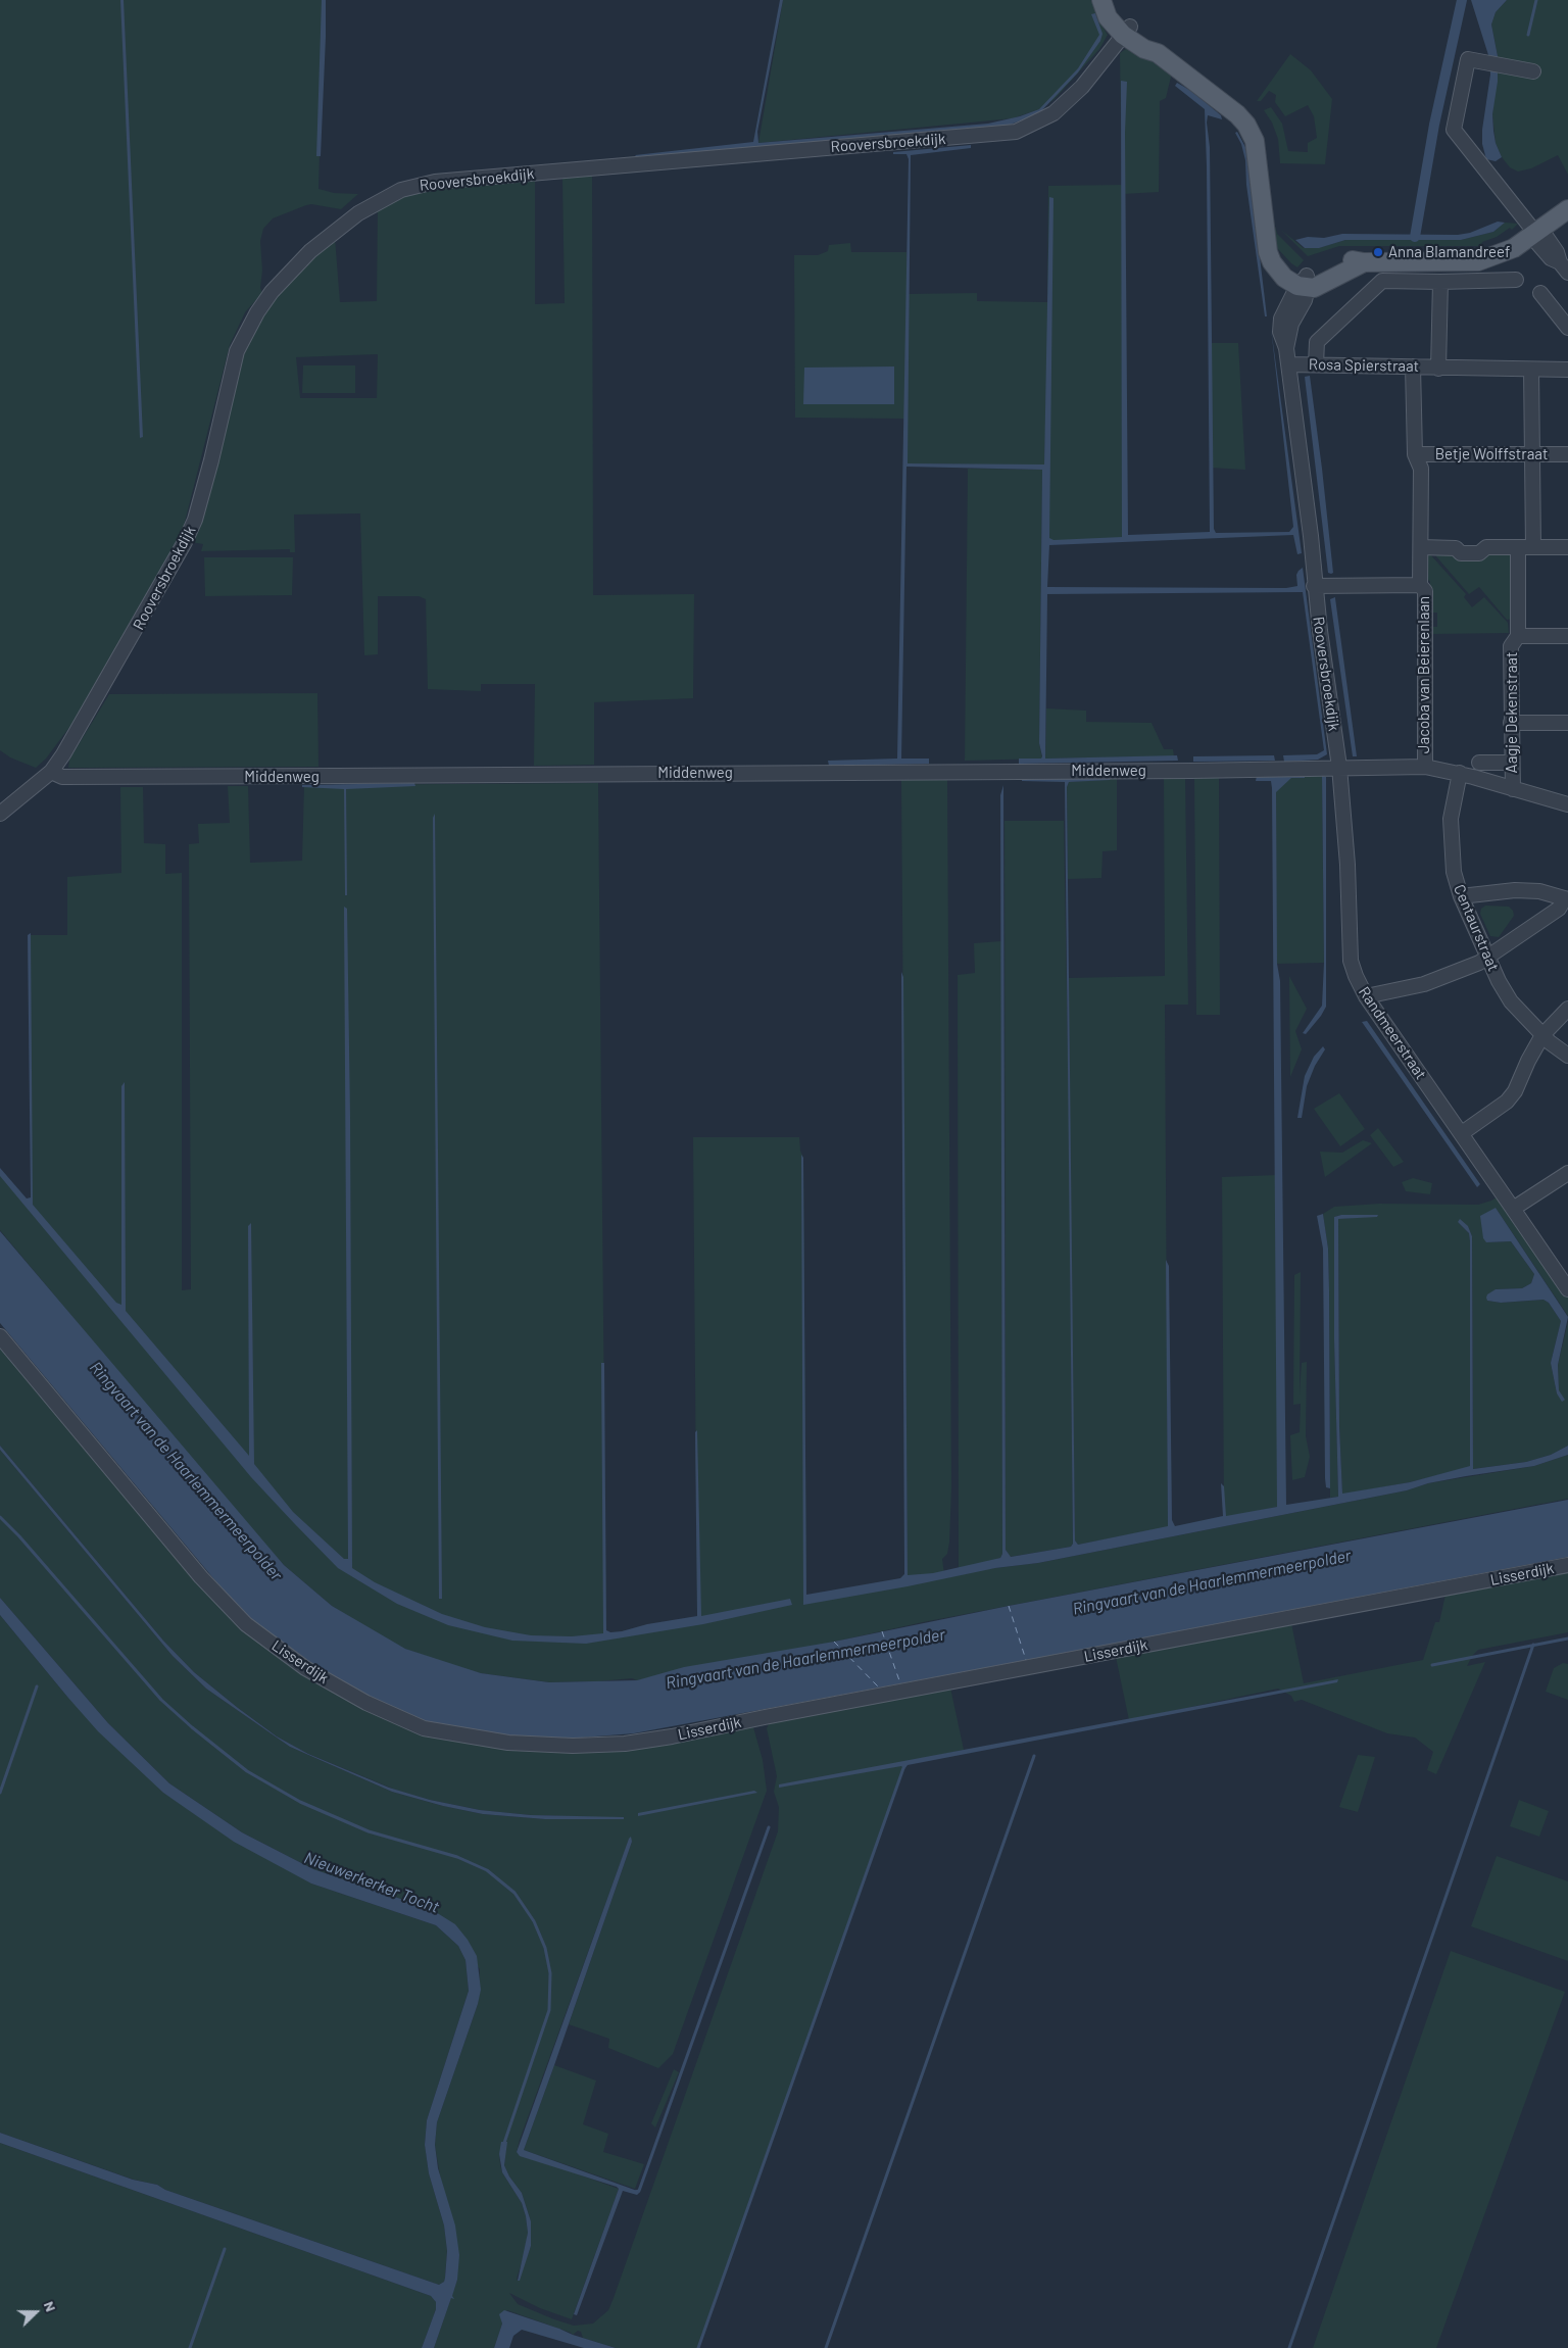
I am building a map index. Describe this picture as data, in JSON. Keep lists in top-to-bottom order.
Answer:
{
  "streets": {
    "street": [
      "Rooversbroekdijk",
      "Rosa Spierstraat",
      "Betje Wolffstraat",
      "Jacoba van Beierenlaan",
      "Aagje Dekenstraat",
      "Middenweg",
      "Centaurstraat",
      "Randmeerstraat",
      "Lisserdijk"
    ]
  },
  "crossings": [
    ["Rooversbroekdijk", "Rosa Spierstraat"],
    ["Rooversbroekdijk", "Jacoba van Beierenlaan"],
    ["Rooversbroekdijk", "Middenweg"],
    ["Rooversbroekdijk", "Randmeerstraat"],
    ["Rosa Spierstraat", "Jacoba van Beierenlaan"],
    ["Betje Wolffstraat", "Jacoba van Beierenlaan"],
    ["Middenweg", "Randmeerstraat"]
  ],
  "water": ["Ringvaart van de Haarlemmermeerpolder", "Nieuwerkerker Tocht"],
  "places": ["Anna Blamandreef"],
  "north": "right"
}
